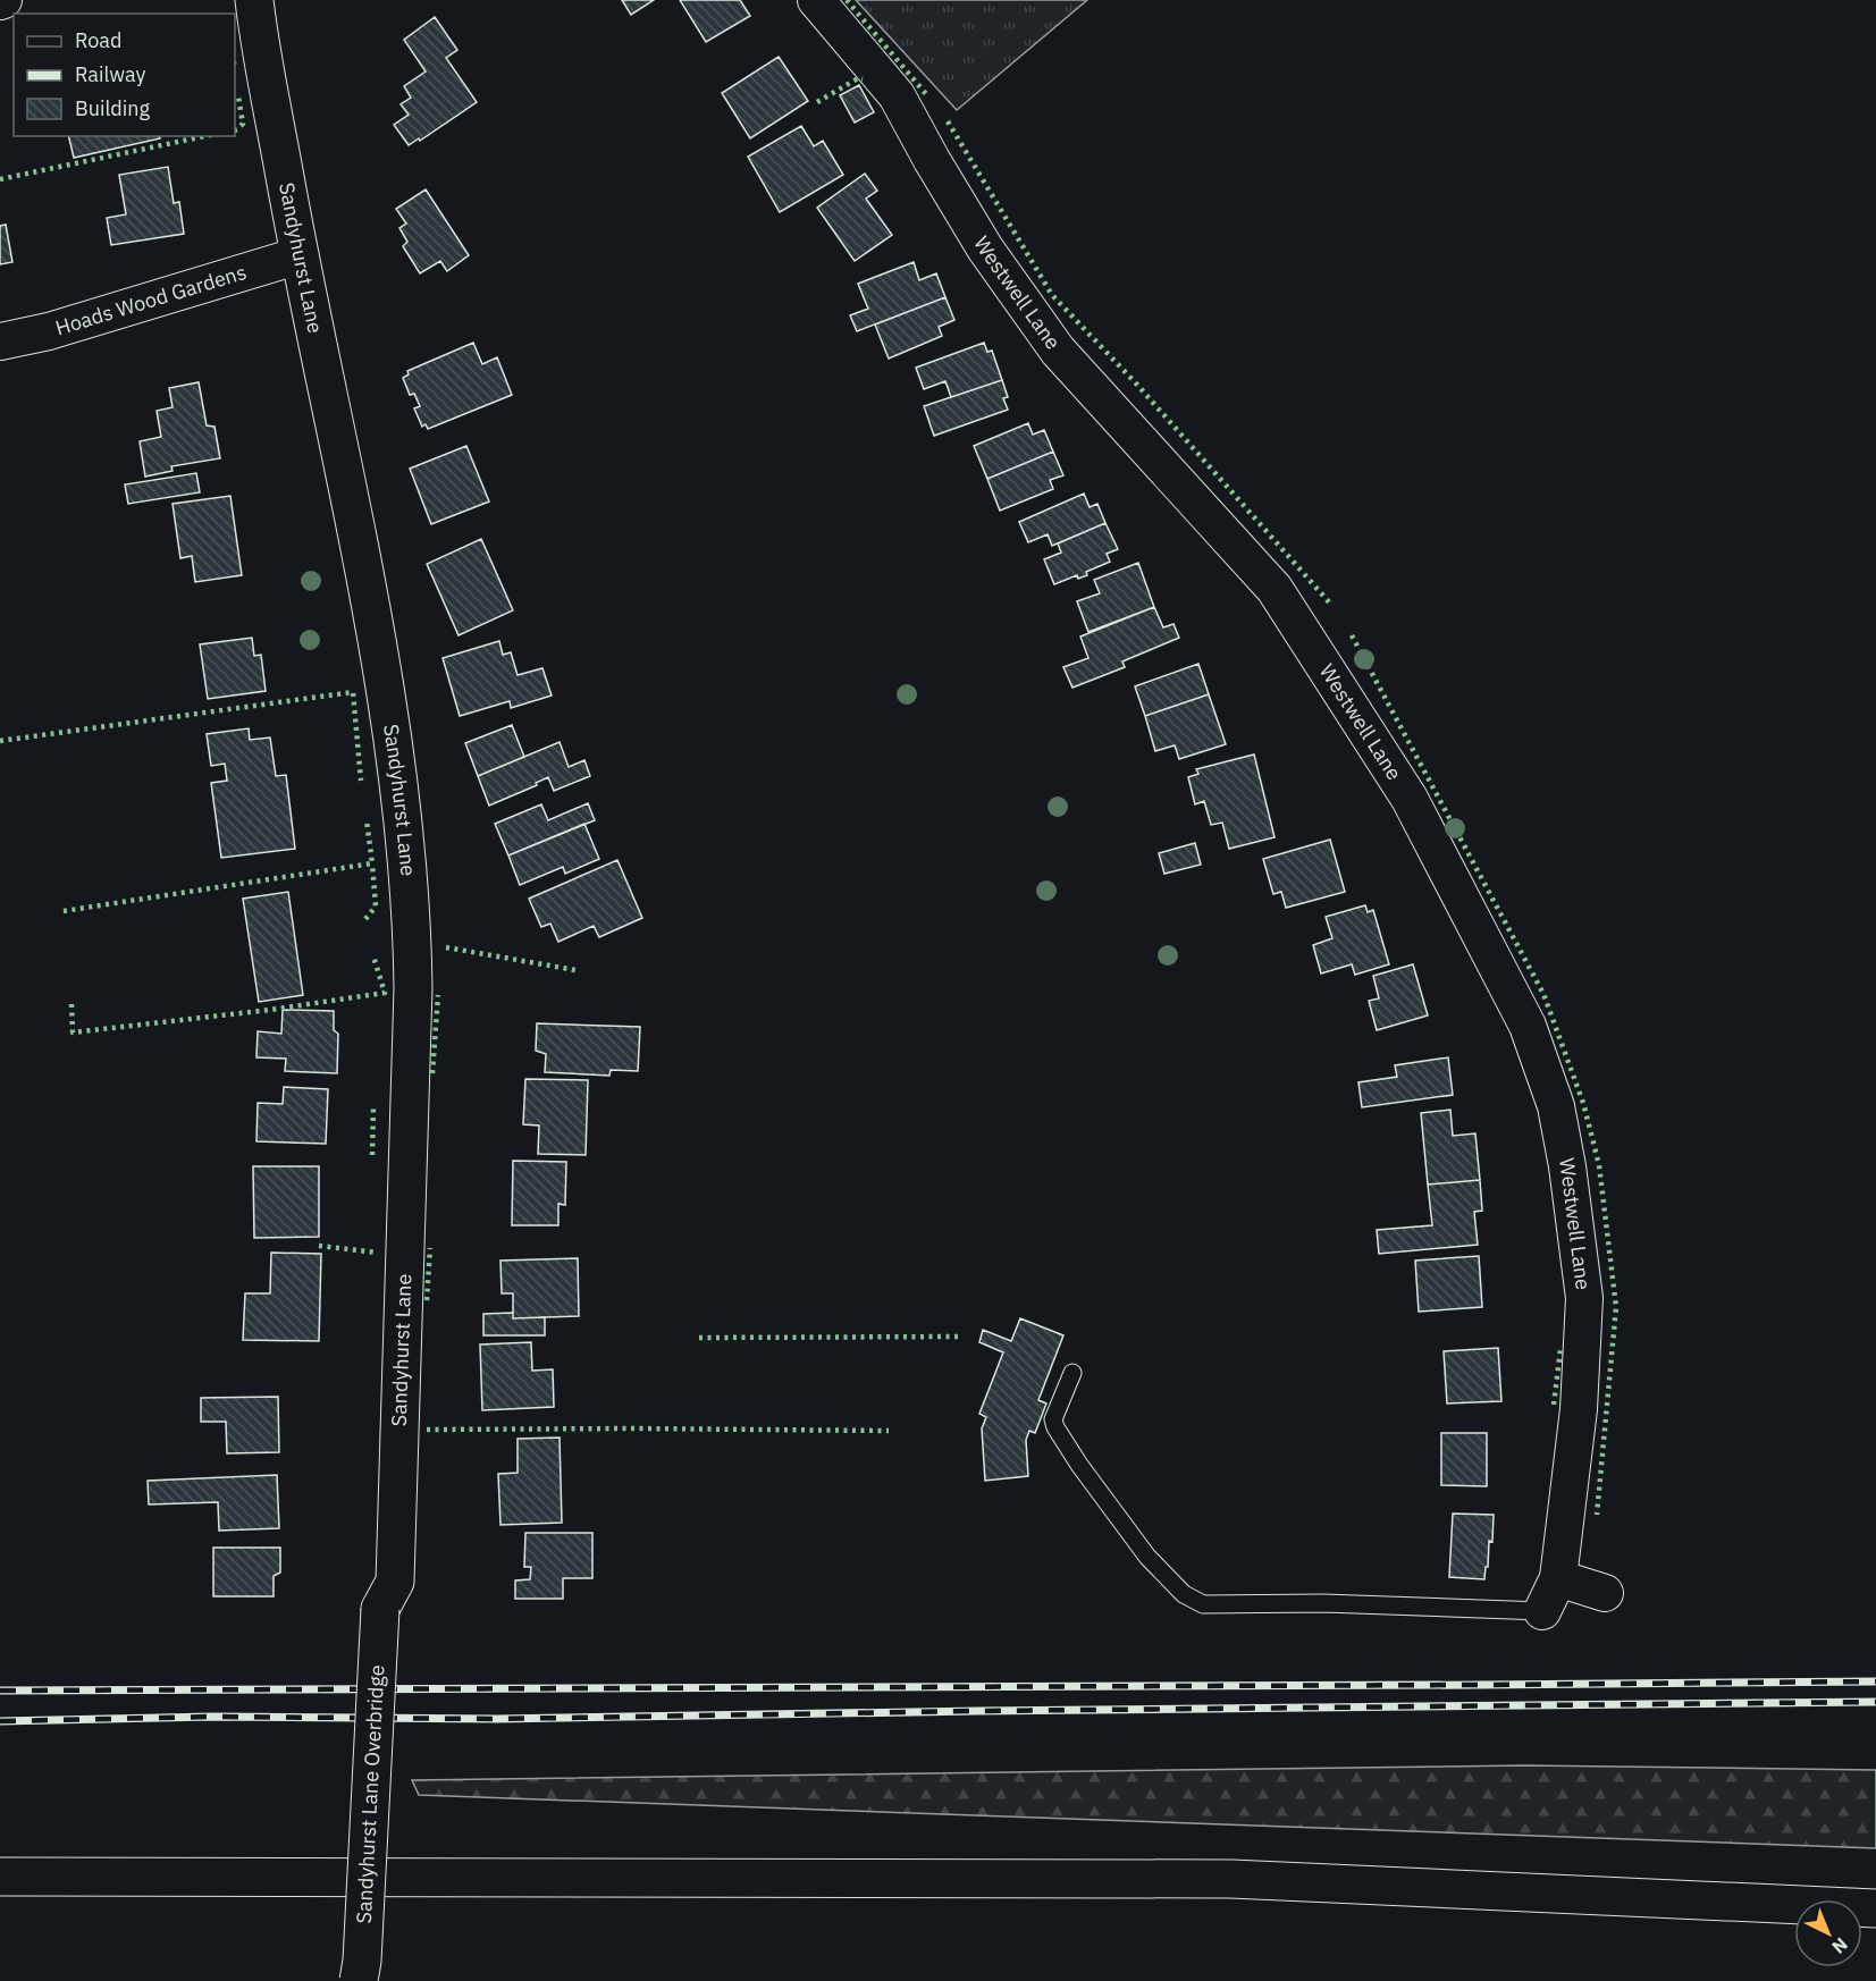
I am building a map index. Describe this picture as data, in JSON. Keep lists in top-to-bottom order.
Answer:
{
  "streets": {
    "main road": ["Sandyhurst Lane", "Sandyhurst Lane Overbridge"],
    "street": ["Westwell Lane", "Hoads Wood Gardens"]
  },
  "crossings": [
    ["Sandyhurst Lane", "Hoads Wood Gardens"],
    ["Sandyhurst Lane", "Sandyhurst Lane Overbridge"]
  ],
  "legend": ["Road", "Railway", "Building"],
  "north": "bottom right"
}
